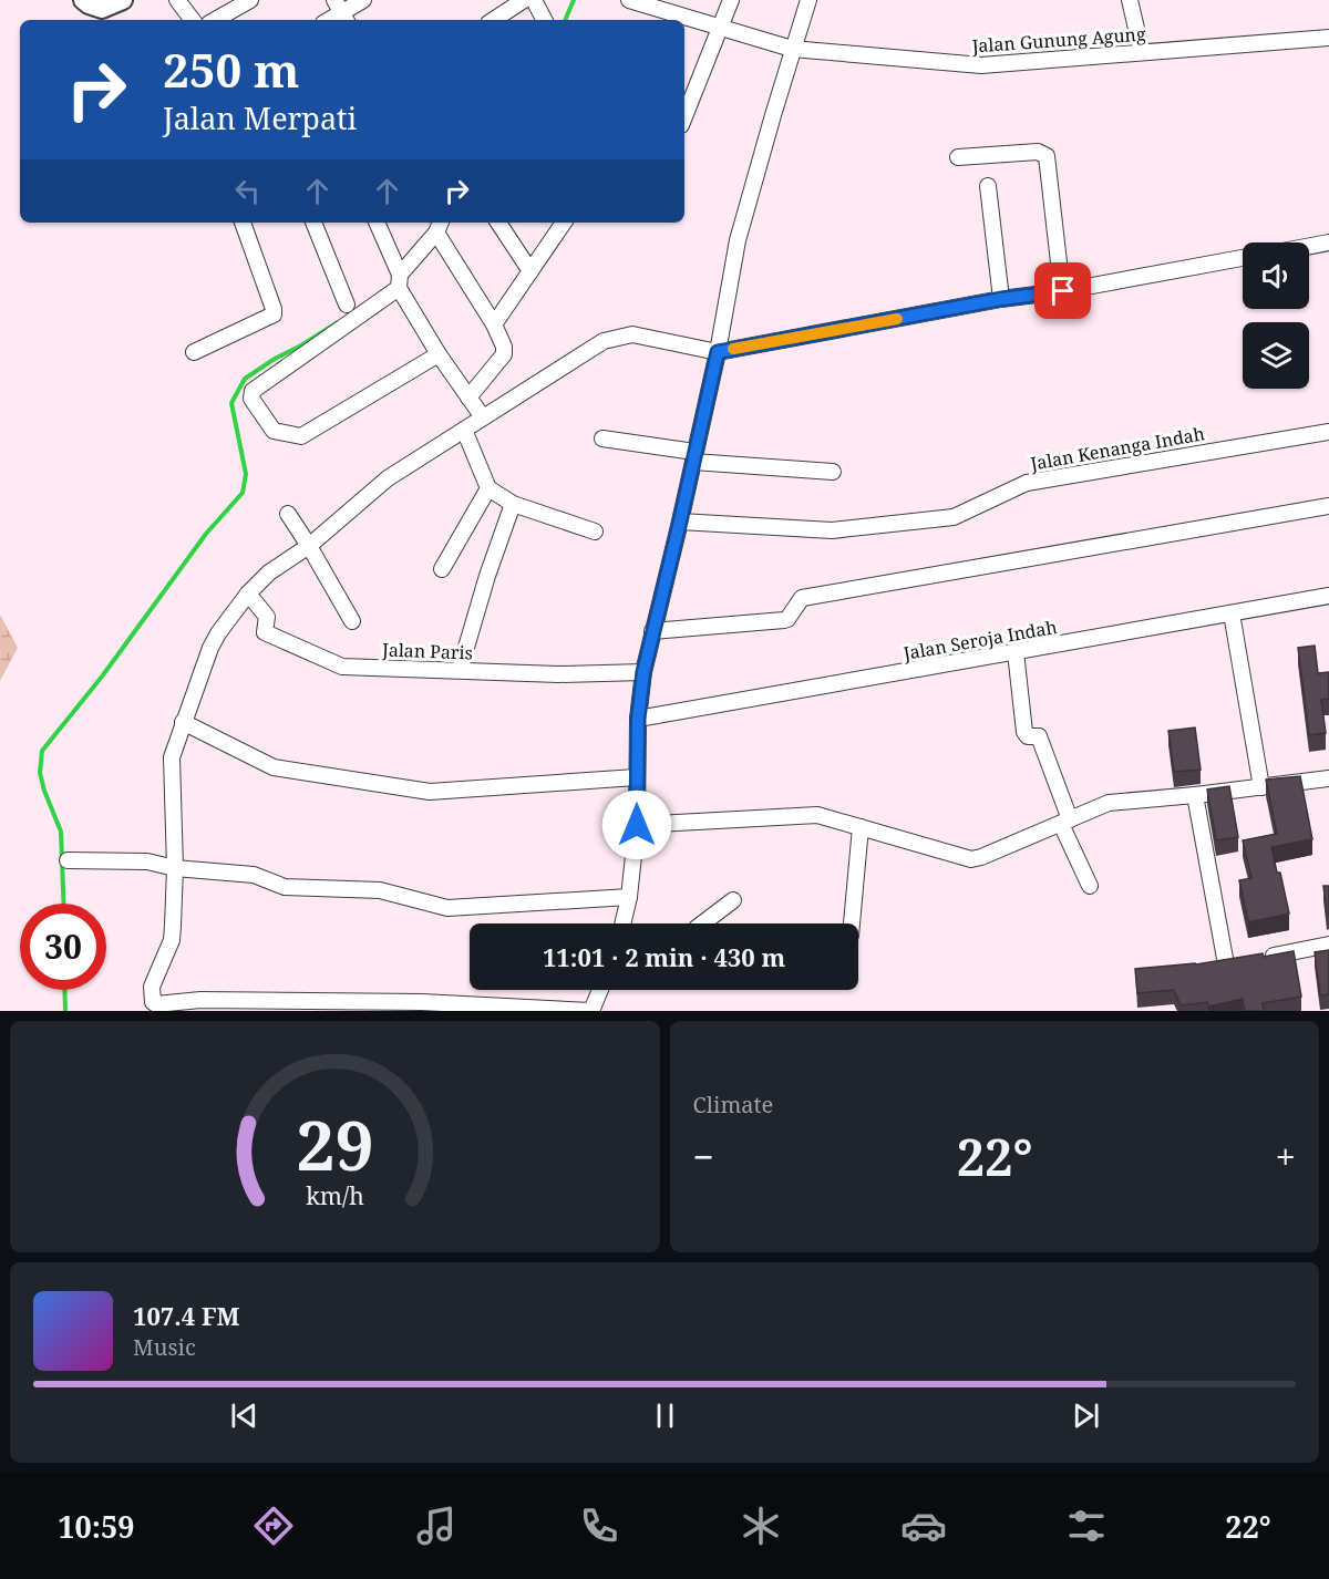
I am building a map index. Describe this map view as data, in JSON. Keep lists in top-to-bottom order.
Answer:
{
  "streets": {
    "street": [
      "Jalan Gunung Agung",
      "Jalan Kenanga Indah",
      "Jalan Seroja Indah",
      "Jalan Paris"
    ]
  },
  "page": {
    "turn": ["250 m", "Jalan Merpati"],
    "limit": "30",
    "trip": "11:01 · 2 min · 430 m",
    "tile": "Climate",
    "heat": ["−", "22°", "+"],
    "song": ["107.4 FM", "Music"],
    "tabs": ["10:59", "22°"],
    "gauge": ["29", "km/h"]
  }
}
